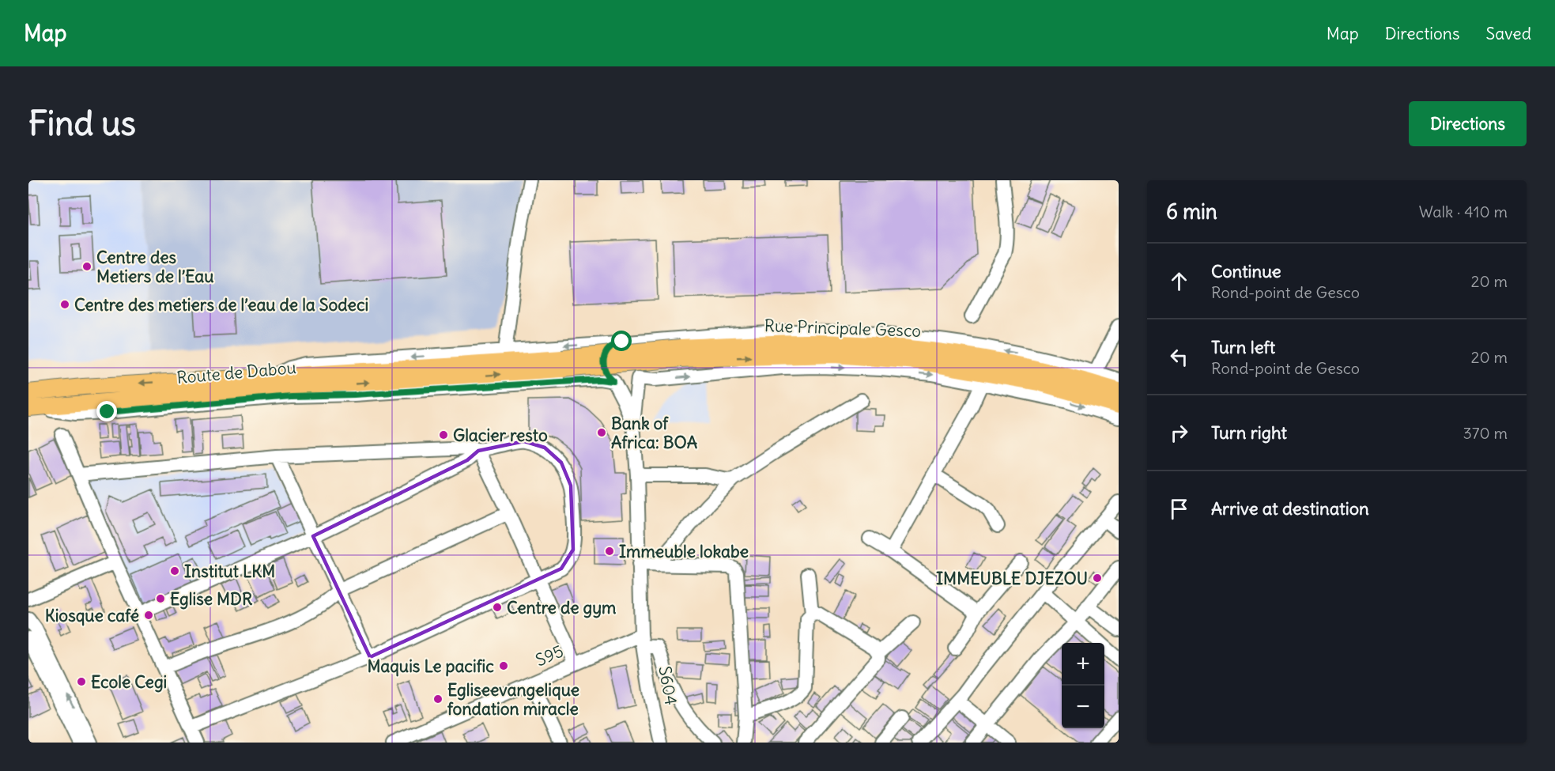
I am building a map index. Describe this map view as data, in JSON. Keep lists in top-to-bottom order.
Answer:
{
  "streets": {
    "main road": ["Rue Principale Gesco", "Route de Dabou"],
    "street": ["S95", "S604"]
  },
  "crossings": [
    ["Rue Principale Gesco", "Route de Dabou"],
    ["S95", "S604"]
  ],
  "places": [
    "Centre des Metiers de l’Eau",
    "Centre des metiers de l’eau de la Sodeci",
    "Bank of Africa: BOA",
    "Glacier resto",
    "Immeuble lokabe",
    "Institut LKM",
    "IMMEUBLE DJEZOU",
    "Eglise MDR",
    "Centre de gym",
    "Kiosque café",
    "Maquis Le pacific",
    "Ecole Cegi",
    "Egliseevangelique fondation miracle"
  ],
  "page": {
    "header": "Map",
    "nav": ["Map", "Directions", "Saved"],
    "buttons": "Directions",
    "title": "Find us",
    "heading": ["6 min", "Walk · 410 m"],
    "list": [
      ["Continue", "Rond-point de Gesco", "20 m"],
      ["Turn left", "Rond-point de Gesco", "20 m"],
      ["Turn right", "370 m"],
      "Arrive at destination"
    ],
    "map_buttons": ["+", "−"]
  }
}
